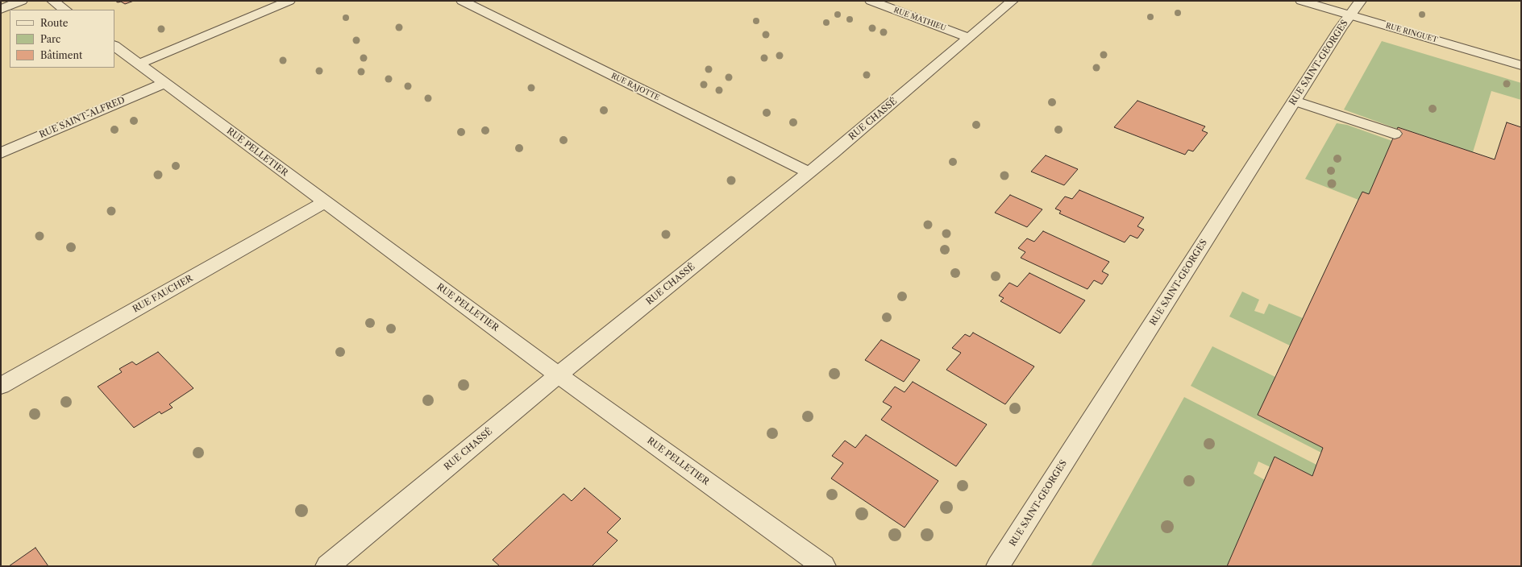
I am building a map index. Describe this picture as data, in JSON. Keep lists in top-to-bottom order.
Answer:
{
  "streets": {
    "street": [
      "RUE MATHIEU",
      "RUE RINGUET",
      "RUE SAINT-GEORGES",
      "RUE RAJOTTE",
      "RUE SAINT-ALFRED",
      "RUE CHASSÉ",
      "RUE PELLETIER",
      "RUE FAUCHER"
    ]
  },
  "crossings": [
    ["RUE MATHIEU", "RUE CHASSÉ"],
    ["RUE RINGUET", "RUE SAINT-GEORGES"],
    ["RUE RAJOTTE", "RUE CHASSÉ"],
    ["RUE SAINT-ALFRED", "RUE PELLETIER"],
    ["RUE CHASSÉ", "RUE PELLETIER"],
    ["RUE PELLETIER", "RUE FAUCHER"]
  ],
  "legend": ["Route", "Parc", "Bâtiment"]
}
